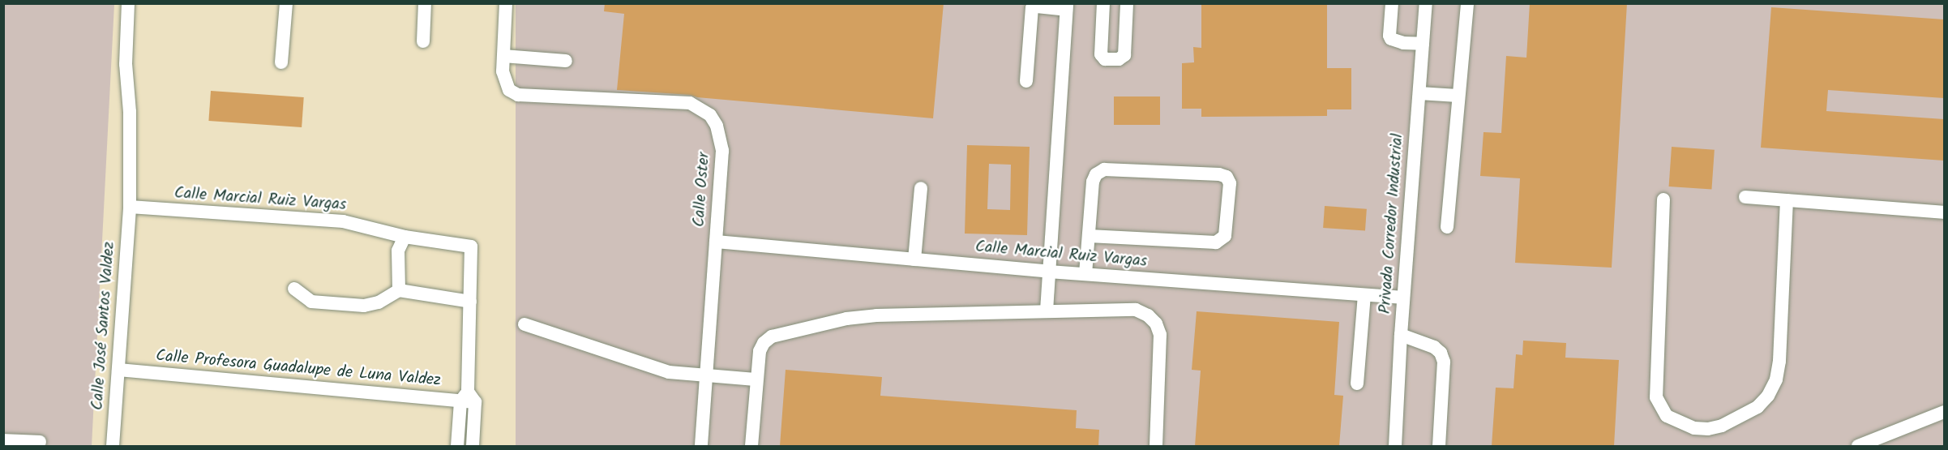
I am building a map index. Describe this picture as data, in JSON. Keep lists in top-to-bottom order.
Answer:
{
  "streets": {
    "street": [
      "Calle Oster",
      "Calle Marcial Ruiz Vargas",
      "Privada Corredor Industrial",
      "Calle José Santos Valdez",
      "Calle Profesora Guadalupe de Luna Valdez"
    ]
  },
  "crossings": [
    ["Calle Oster", "Calle Marcial Ruiz Vargas"],
    ["Calle Marcial Ruiz Vargas", "Privada Corredor Industrial"],
    ["Calle Marcial Ruiz Vargas", "Calle José Santos Valdez"],
    ["Calle José Santos Valdez", "Calle Profesora Guadalupe de Luna Valdez"]
  ]
}
